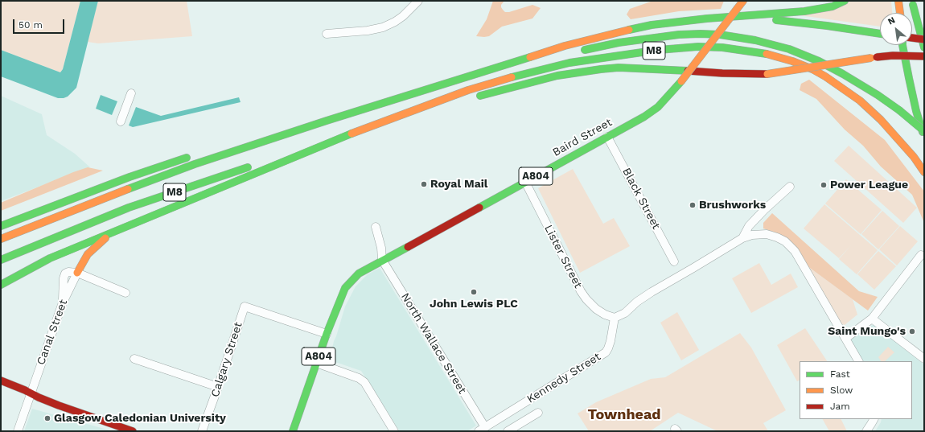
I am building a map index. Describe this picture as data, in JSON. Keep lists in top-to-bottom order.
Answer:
{
  "streets": {
    "main road": ["M8", "Baird Street", "A804"],
    "street": [
      "Black Street",
      "Lister Street",
      "Canal Street",
      "North Wallace Street",
      "Calgary Street",
      "Kennedy Street"
    ]
  },
  "crossings": [
    ["Baird Street", "A804"],
    ["Baird Street", "Black Street"],
    ["Baird Street", "Lister Street"],
    ["Baird Street", "North Wallace Street"],
    ["Baird Street", "Calgary Street"],
    ["A804", "Calgary Street"],
    ["Lister Street", "Kennedy Street"],
    ["North Wallace Street", "Kennedy Street"]
  ],
  "districts": ["Townhead"],
  "places": [
    "Royal Mail",
    "Power League",
    "Brushworks",
    "John Lewis PLC",
    "Saint Mungo's",
    "Glasgow Caledonian University"
  ],
  "legend": ["Fast", "Slow", "Jam"],
  "scale_bar": "50 m",
  "north": "top left"
}
